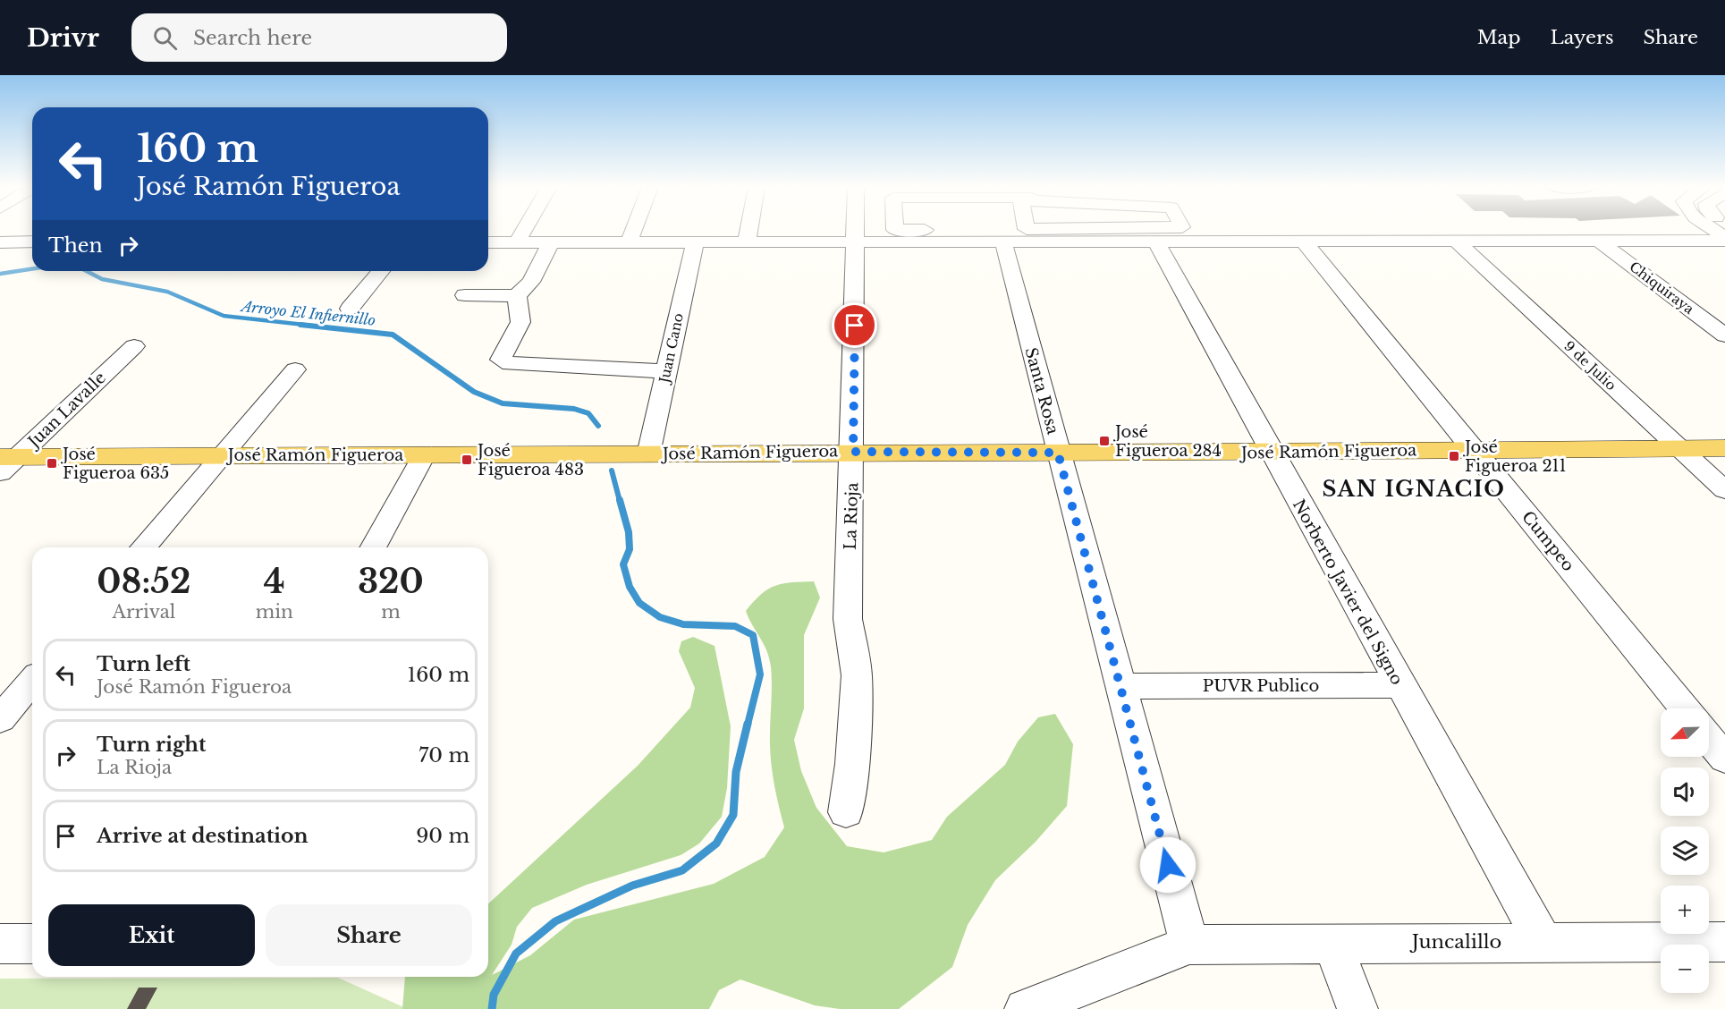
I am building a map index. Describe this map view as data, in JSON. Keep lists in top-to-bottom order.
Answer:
{
  "streets": {
    "main road": ["José Ramón Figueroa"],
    "street": [
      "Chiquiraya",
      "Juan Cano",
      "9 de Julio",
      "Santa Rosa",
      "Juan Lavalle",
      "La Rioja",
      "Cumpeo",
      "Norberto Javier del Signo",
      "PUVR Publico",
      "Juncalillo"
    ]
  },
  "crossings": [
    ["Juan Cano", "José Ramón Figueroa"],
    ["9 de Julio", "José Ramón Figueroa"],
    ["Santa Rosa", "José Ramón Figueroa"],
    ["Santa Rosa", "PUVR Publico"],
    ["Santa Rosa", "Juncalillo"],
    ["Juan Lavalle", "José Ramón Figueroa"],
    ["José Ramón Figueroa", "La Rioja"],
    ["José Ramón Figueroa", "Cumpeo"],
    ["José Ramón Figueroa", "Norberto Javier del Signo"],
    ["Norberto Javier del Signo", "PUVR Publico"],
    ["Norberto Javier del Signo", "Juncalillo"]
  ],
  "districts": ["SAN IGNACIO"],
  "water": ["Arroyo El Infiernillo"],
  "places": {
    "transit": [
      "José Figueroa 284",
      "José Figueroa 211",
      "José Figueroa 483",
      "José Figueroa 635"
    ]
  },
  "north": "bottom left",
  "page": {
    "header": "Drivr",
    "search": "Search here",
    "nav": ["Map", "Layers", "Share"],
    "turn": ["160 m", "José Ramón Figueroa"],
    "then": "Then",
    "eta": [
      "08:52",
      "Arrival",
      "4",
      "min",
      "320",
      "m"
    ],
    "list": [
      {
        "name": "Turn left",
        "note": "José Ramón Figueroa",
        "value": "160 m"
      },
      {
        "name": "Turn right",
        "note": "La Rioja",
        "value": "70 m"
      },
      {
        "name": "Arrive at destination",
        "value": "90 m"
      }
    ],
    "map_buttons": ["+", "−"],
    "buttons": ["Exit", "Share"]
  }
}
